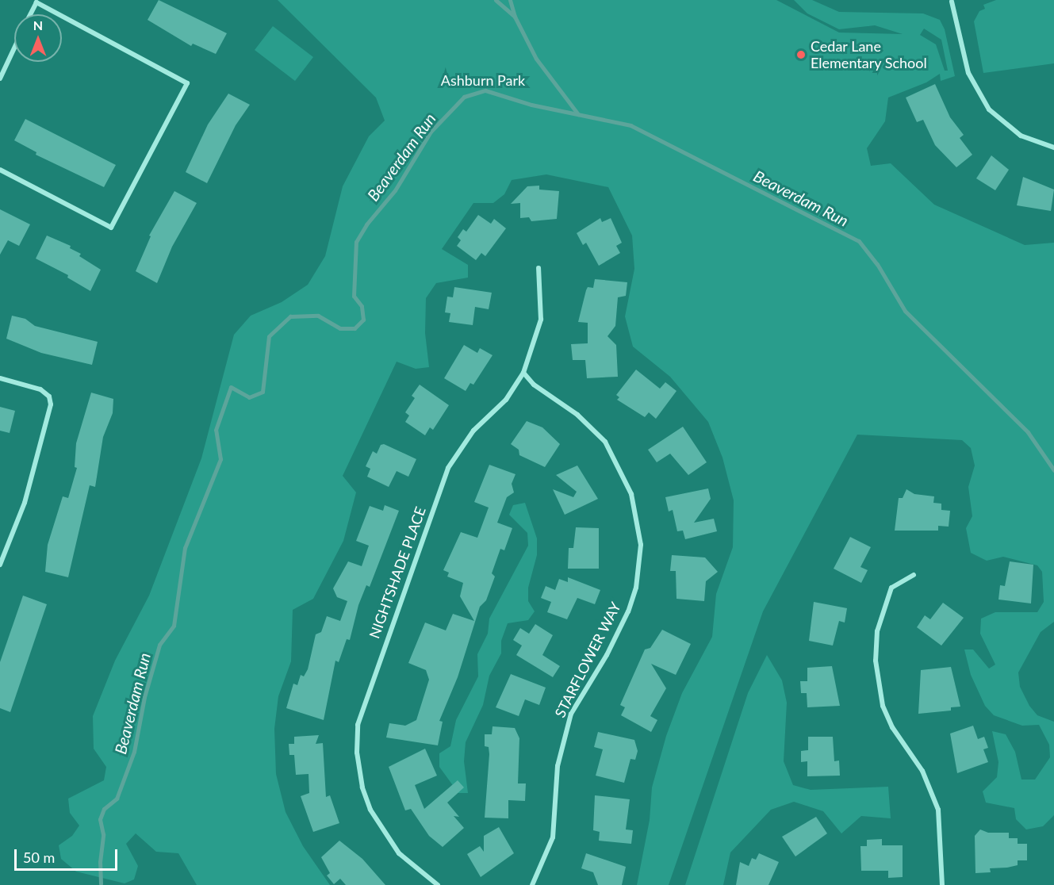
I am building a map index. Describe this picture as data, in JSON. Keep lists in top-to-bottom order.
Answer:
{
  "streets": {
    "street": ["NIGHTSHADE PLACE", "STARFLOWER WAY"]
  },
  "crossings": [
    ["NIGHTSHADE PLACE", "STARFLOWER WAY"]
  ],
  "water": ["Beaverdam Run"],
  "parks": ["Ashburn Park"],
  "places": ["Cedar Lane Elementary School"],
  "scale_bar": "50 m",
  "north": "top"
}
